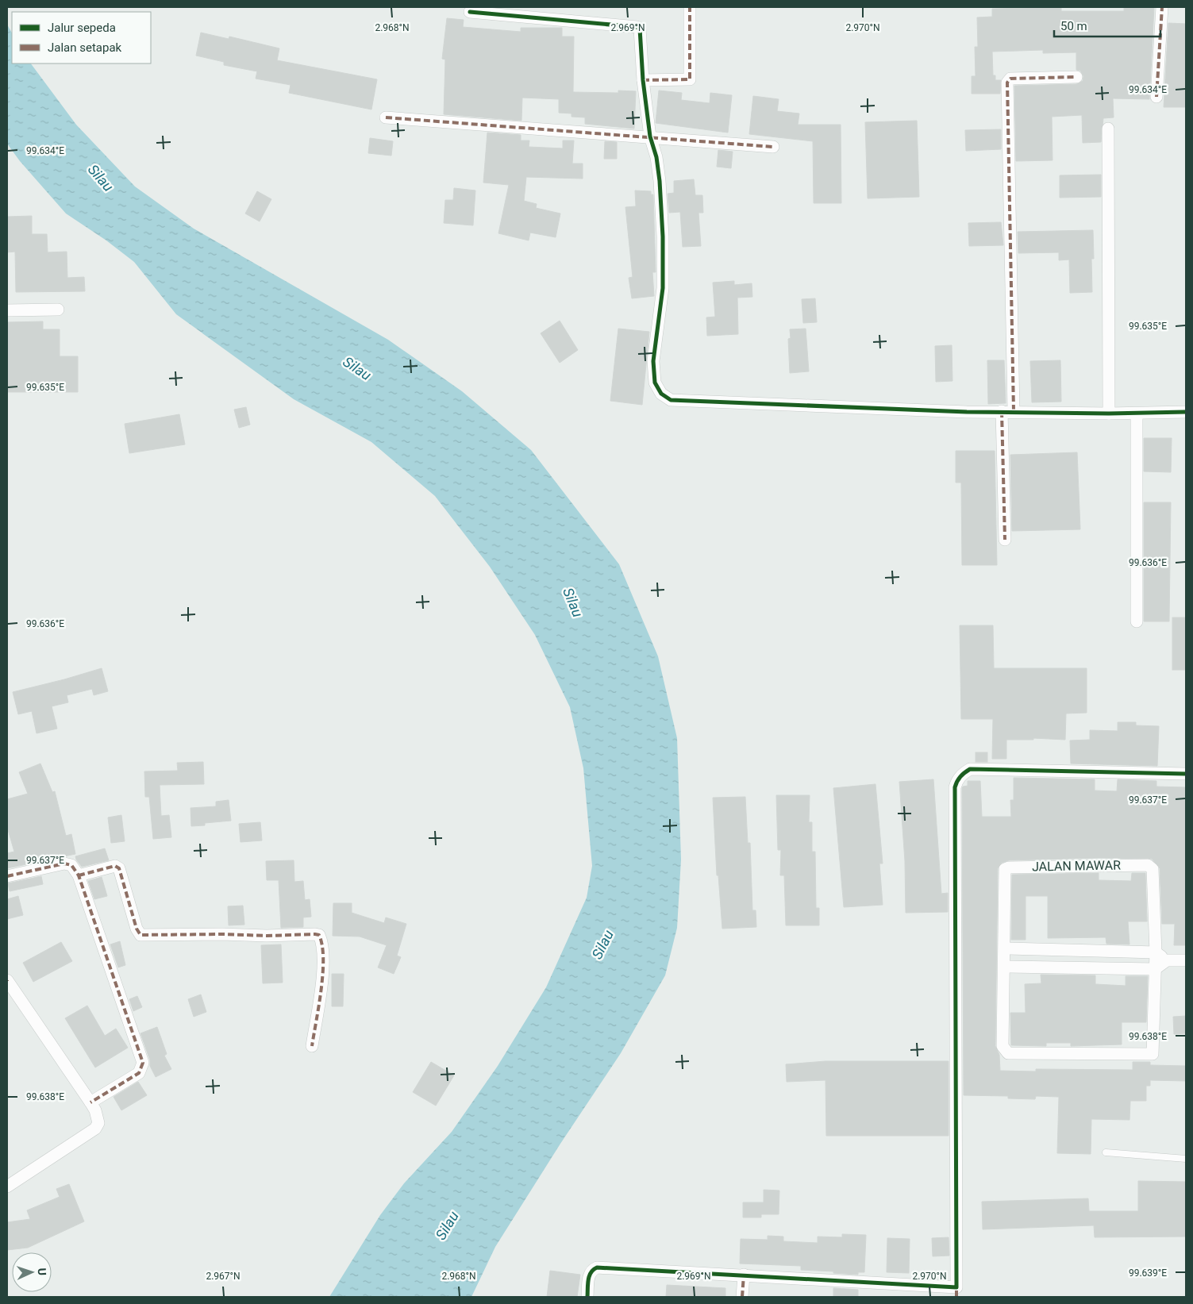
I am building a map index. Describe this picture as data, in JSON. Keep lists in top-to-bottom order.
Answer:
{
  "streets": {
    "street": ["JALAN MAWAR"]
  },
  "water": ["Silau"],
  "legend": ["Jalur sepeda", "Jalan setapak"],
  "scale_bar": "50 m",
  "north": "right",
  "coordinates": [
    "2.968°N",
    "2.969°N",
    "2.970°N",
    "99.634°E",
    "99.635°E",
    "99.636°E",
    "99.637°E",
    "99.638°E",
    "99.639°E",
    "2.967°N"
  ]
}
